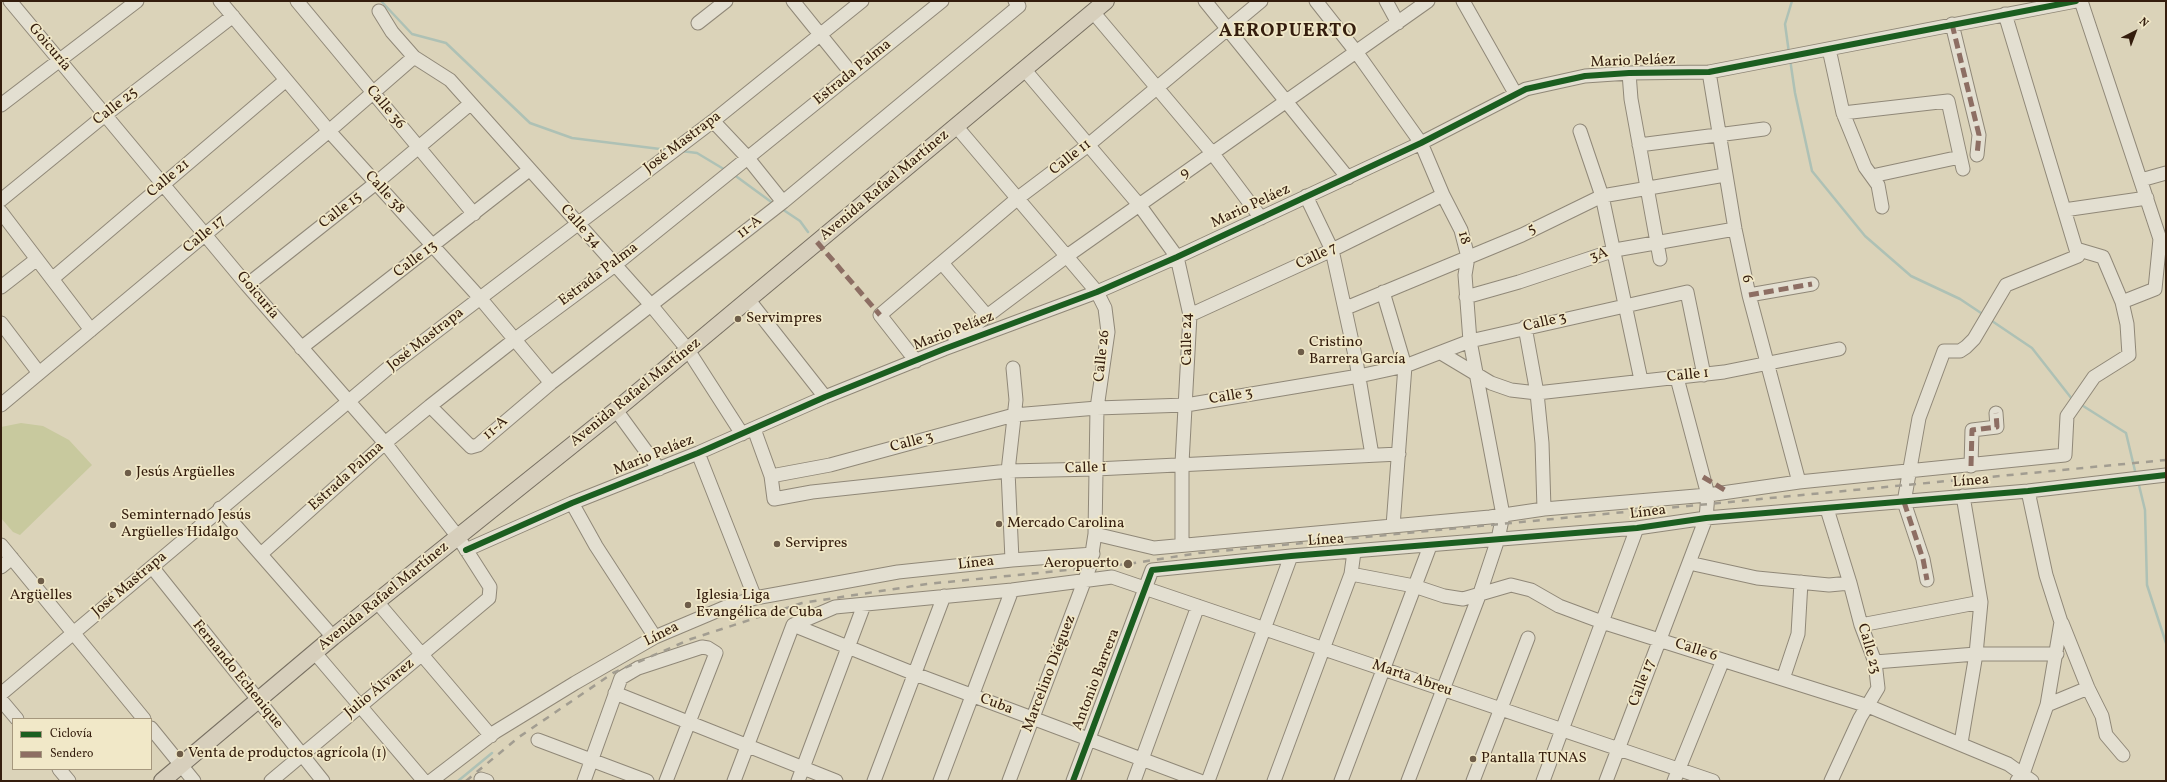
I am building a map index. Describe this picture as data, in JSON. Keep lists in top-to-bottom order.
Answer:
{
  "streets": {
    "main road": ["Avenida Rafael Martínez"],
    "street": [
      "Goicuría",
      "Mario Peláez",
      "Estrada Palma",
      "Calle 25",
      "Calle 36",
      "José Mastrapa",
      "Calle 11",
      "9",
      "Calle 21",
      "Calle 38",
      "Calle 15",
      "Calle 34",
      "11-A",
      "5",
      "Calle 17",
      "18",
      "3A",
      "Calle 7",
      "Calle 13",
      "6",
      "Calle 3",
      "Calle 24",
      "Calle 26",
      "Calle 1",
      "Línea",
      "Calle 23",
      "Calle 6",
      "Marcelino Diéguez",
      "Fernando Echenique",
      "Marta Abreu",
      "Antonio Barrera",
      "Julio Álvarez",
      "Cuba"
    ]
  },
  "crossings": [
    ["Goicuría", "Mario Peláez"],
    ["Goicuría", "Estrada Palma"],
    ["Goicuría", "Calle 25"],
    ["Goicuría", "José Mastrapa"],
    ["Goicuría", "Calle 21"],
    ["Goicuría", "Avenida Rafael Martínez"],
    ["Goicuría", "Calle 15"],
    ["Goicuría", "Calle 17"],
    ["Goicuría", "Calle 13"],
    ["Goicuría", "Julio Álvarez"],
    ["Mario Peláez", "Calle 11"],
    ["Mario Peláez", "9"],
    ["Mario Peláez", "Avenida Rafael Martínez"],
    ["Mario Peláez", "Calle 34"],
    ["Mario Peláez", "18"],
    ["Mario Peláez", "6"],
    ["Mario Peláez", "Calle 24"],
    ["Mario Peláez", "Calle 26"],
    ["Estrada Palma", "Calle 38"],
    ["Estrada Palma", "Calle 34"],
    ["Estrada Palma", "11-A"],
    ["Calle 25", "Calle 38"],
    ["Calle 36", "Calle 15"],
    ["Calle 36", "Calle 17"],
    ["Calle 36", "Calle 13"],
    ["José Mastrapa", "Calle 38"],
    ["José Mastrapa", "Calle 34"],
    ["José Mastrapa", "Fernando Echenique"],
    ["Calle 11", "Calle 24"],
    ["Calle 11", "Calle 26"],
    ["9", "18"],
    ["9", "Calle 24"],
    ["9", "Calle 26"],
    ["Calle 21", "Calle 38"],
    ["Avenida Rafael Martínez", "Calle 34"],
    ["Avenida Rafael Martínez", "Calle 24"],
    ["Avenida Rafael Martínez", "Calle 26"],
    ["Avenida Rafael Martínez", "Fernando Echenique"],
    ["Calle 38", "Calle 15"],
    ["Calle 38", "11-A"],
    ["Calle 38", "Calle 17"],
    ["Calle 38", "Calle 13"],
    ["Calle 15", "Calle 34"],
    ["Calle 34", "11-A"],
    ["Calle 34", "Calle 17"],
    ["Calle 34", "Calle 13"],
    ["5", "18"],
    ["5", "6"],
    ["Calle 17", "Calle 1"],
    ["Calle 17", "Línea"],
    ["Calle 17", "Calle 6"],
    ["Calle 17", "Marta Abreu"],
    ["18", "3A"],
    ["18", "Calle 7"],
    ["18", "Calle 3"],
    ["18", "Calle 1"],
    ["18", "Línea"],
    ["3A", "6"],
    ["Calle 7", "Calle 24"],
    ["6", "Calle 1"],
    ["6", "Línea"],
    ["Calle 3", "Calle 24"],
    ["Calle 3", "Calle 26"],
    ["Calle 3", "Calle 1"],
    ["Calle 24", "Calle 1"],
    ["Calle 24", "Línea"],
    ["Calle 26", "Calle 1"],
    ["Calle 26", "Línea"],
    ["Calle 26", "Marcelino Diéguez"],
    ["Línea", "Calle 23"],
    ["Línea", "Marcelino Diéguez"],
    ["Línea", "Marta Abreu"],
    ["Línea", "Antonio Barrera"],
    ["Línea", "Cuba"],
    ["Calle 23", "Calle 6"],
    ["Marcelino Diéguez", "Cuba"],
    ["Fernando Echenique", "Julio Álvarez"],
    ["Marta Abreu", "Antonio Barrera"],
    ["Antonio Barrera", "Cuba"]
  ],
  "districts": ["AEROPUERTO"],
  "places": [
    "Servimpres",
    "Cristino Barrera García",
    "Jesús Argüelles",
    "Mercado Carolina",
    "Seminternado Jesús Argüelles Hidalgo",
    "Servipres",
    "Aeropuerto",
    "Argüelles",
    "Iglesia Liga Evangélica de Cuba",
    "Venta de productos agrícola (1)",
    "Pantalla TUNAS"
  ],
  "legend": ["Ciclovía", "Sendero"],
  "north": "top right"
}
